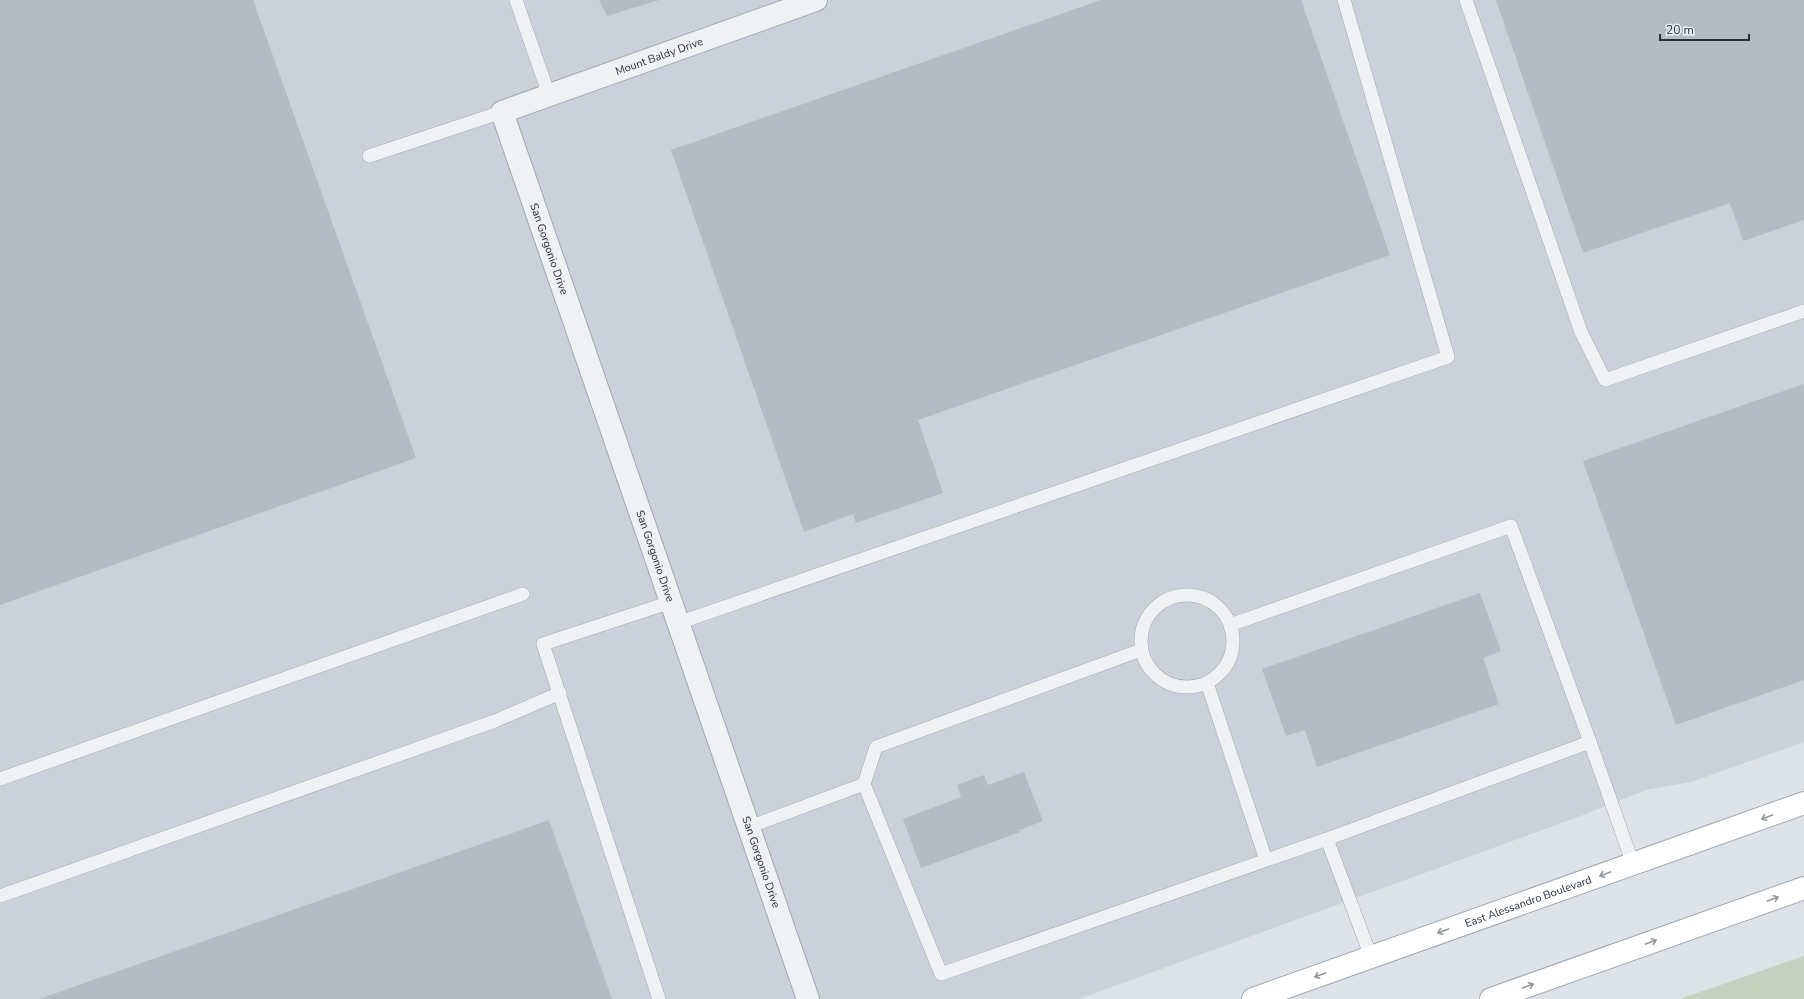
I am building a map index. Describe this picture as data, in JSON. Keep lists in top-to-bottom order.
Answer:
{
  "streets": {
    "main road": ["East Alessandro Boulevard"],
    "street": ["Mount Baldy Drive", "San Gorgonio Drive"]
  },
  "crossings": [
    ["Mount Baldy Drive", "San Gorgonio Drive"]
  ],
  "scale_bar": "20 m"
}
